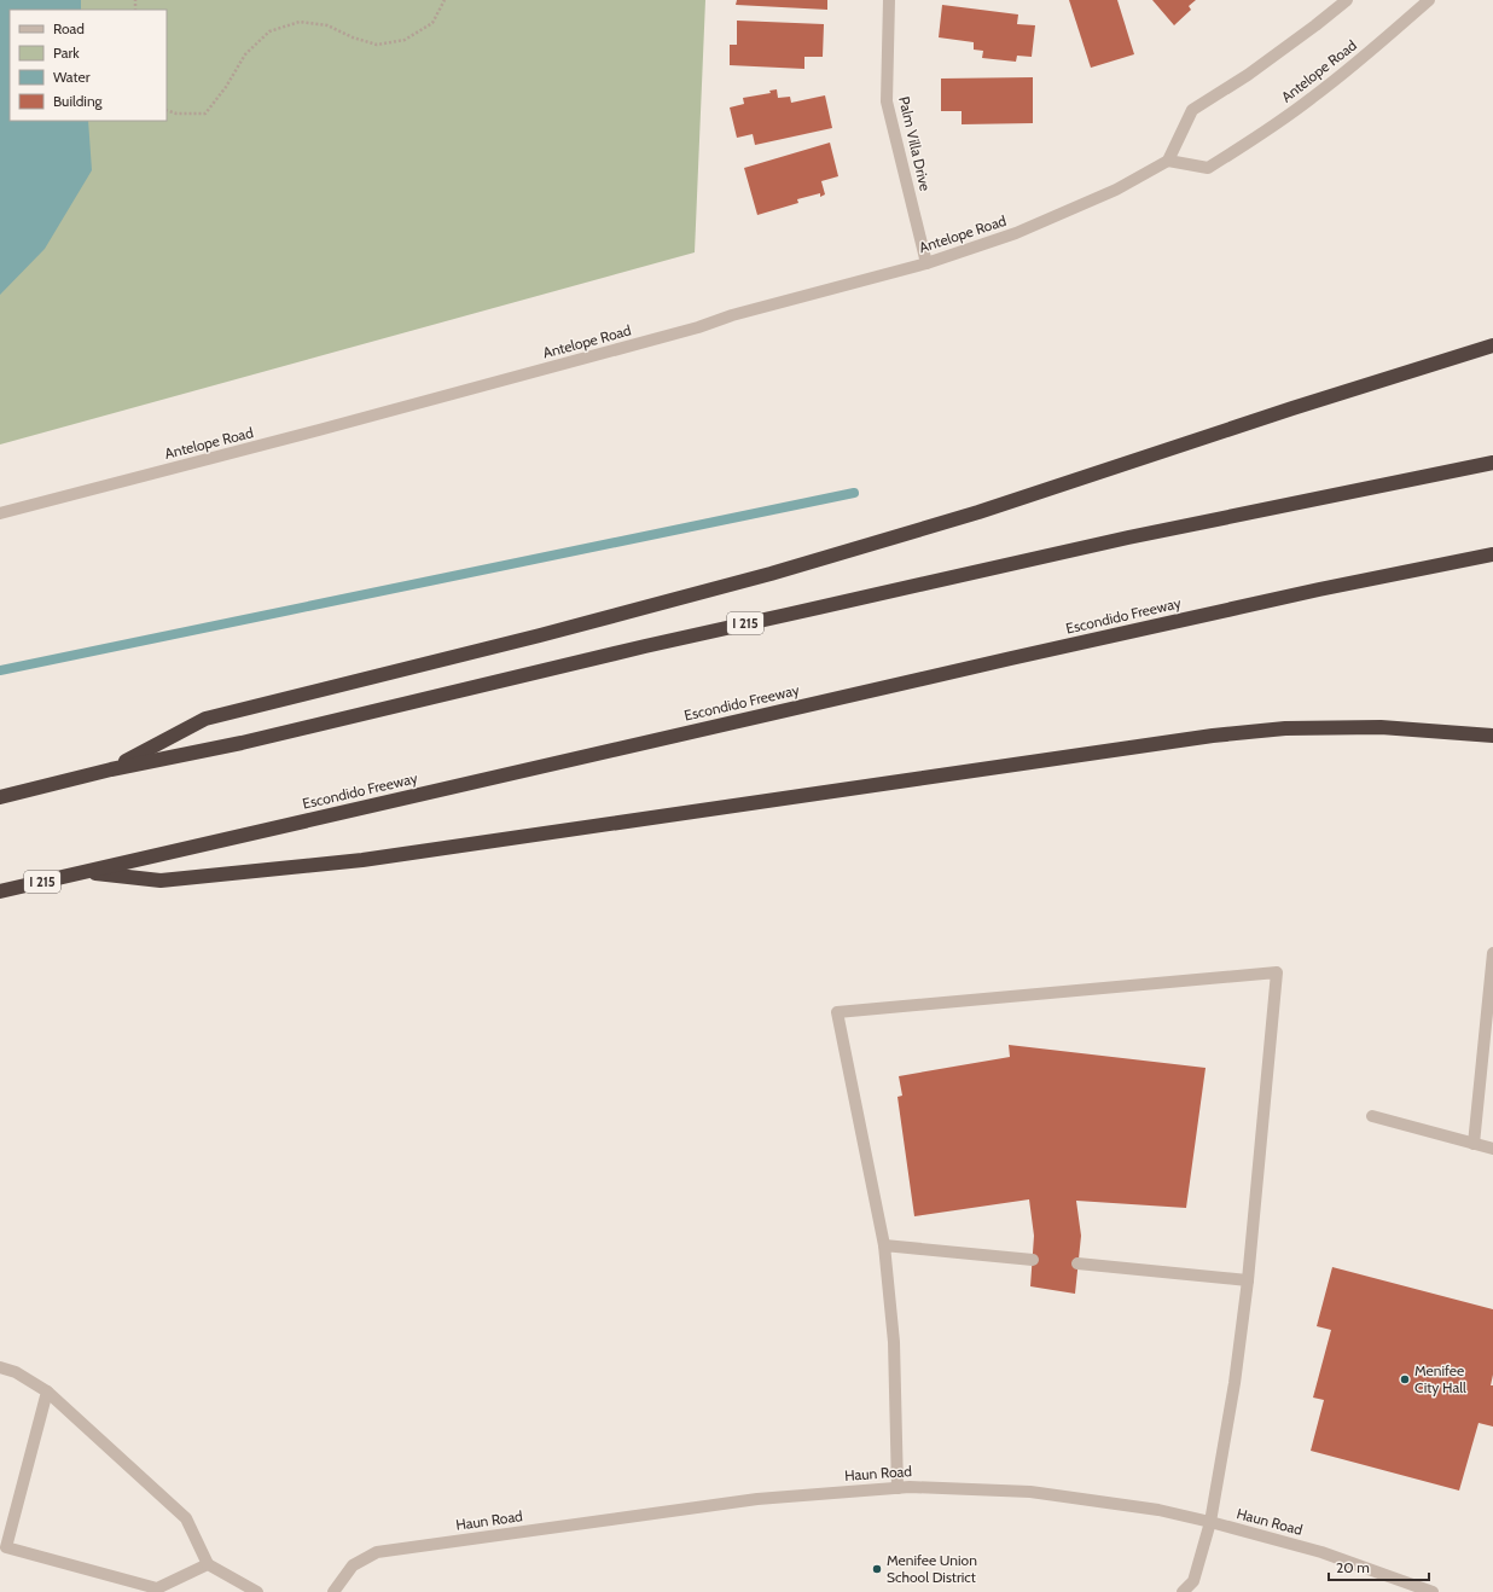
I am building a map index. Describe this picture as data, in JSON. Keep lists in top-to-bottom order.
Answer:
{
  "streets": {
    "highway": ["Escondido Freeway", "I 215"],
    "street": ["Antelope Road", "Palm Villa Drive", "Haun Road"]
  },
  "crossings": [
    ["Antelope Road", "Palm Villa Drive"]
  ],
  "places": ["Menifee City Hall", "Menifee Union School District"],
  "legend": [
    "Road",
    "Park",
    "Water",
    "Building"
  ],
  "scale_bar": "20 m"
}
